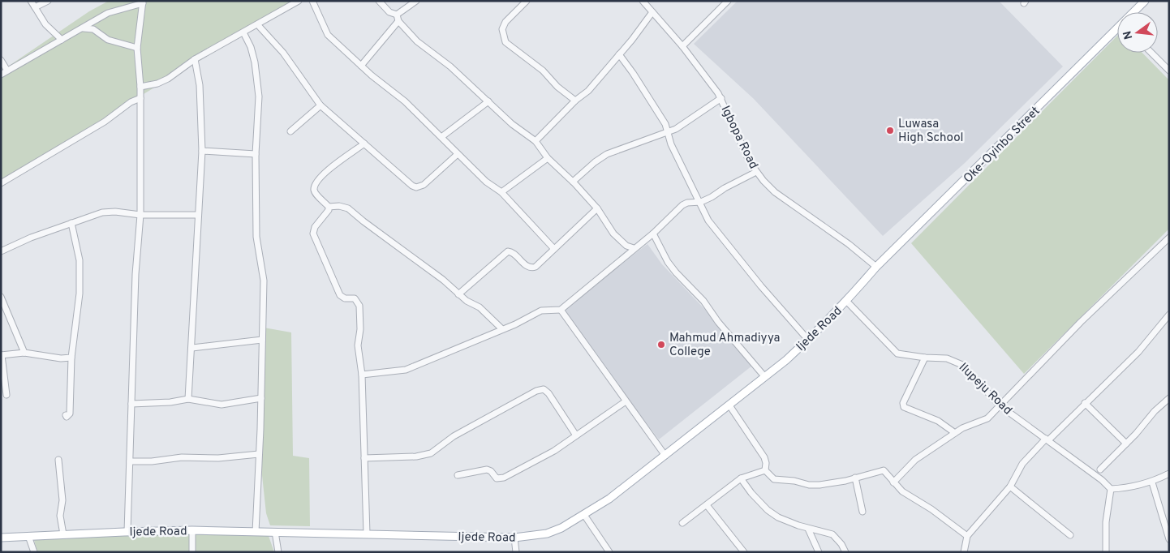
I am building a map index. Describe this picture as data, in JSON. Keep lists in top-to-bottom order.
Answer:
{
  "streets": {
    "main road": ["Oke-Oyinbo Street", "Ijede Road"],
    "street": ["Igbopa Road", "Ilupeju Road"]
  },
  "crossings": [
    ["Igbopa Road", "Oke-Oyinbo Street"],
    ["Igbopa Road", "Ijede Road"],
    ["Oke-Oyinbo Street", "Ijede Road"],
    ["Ijede Road", "Ilupeju Road"]
  ],
  "places": ["Luwasa High School", "Mahmud Ahmadiyya College"],
  "north": "left"
}
